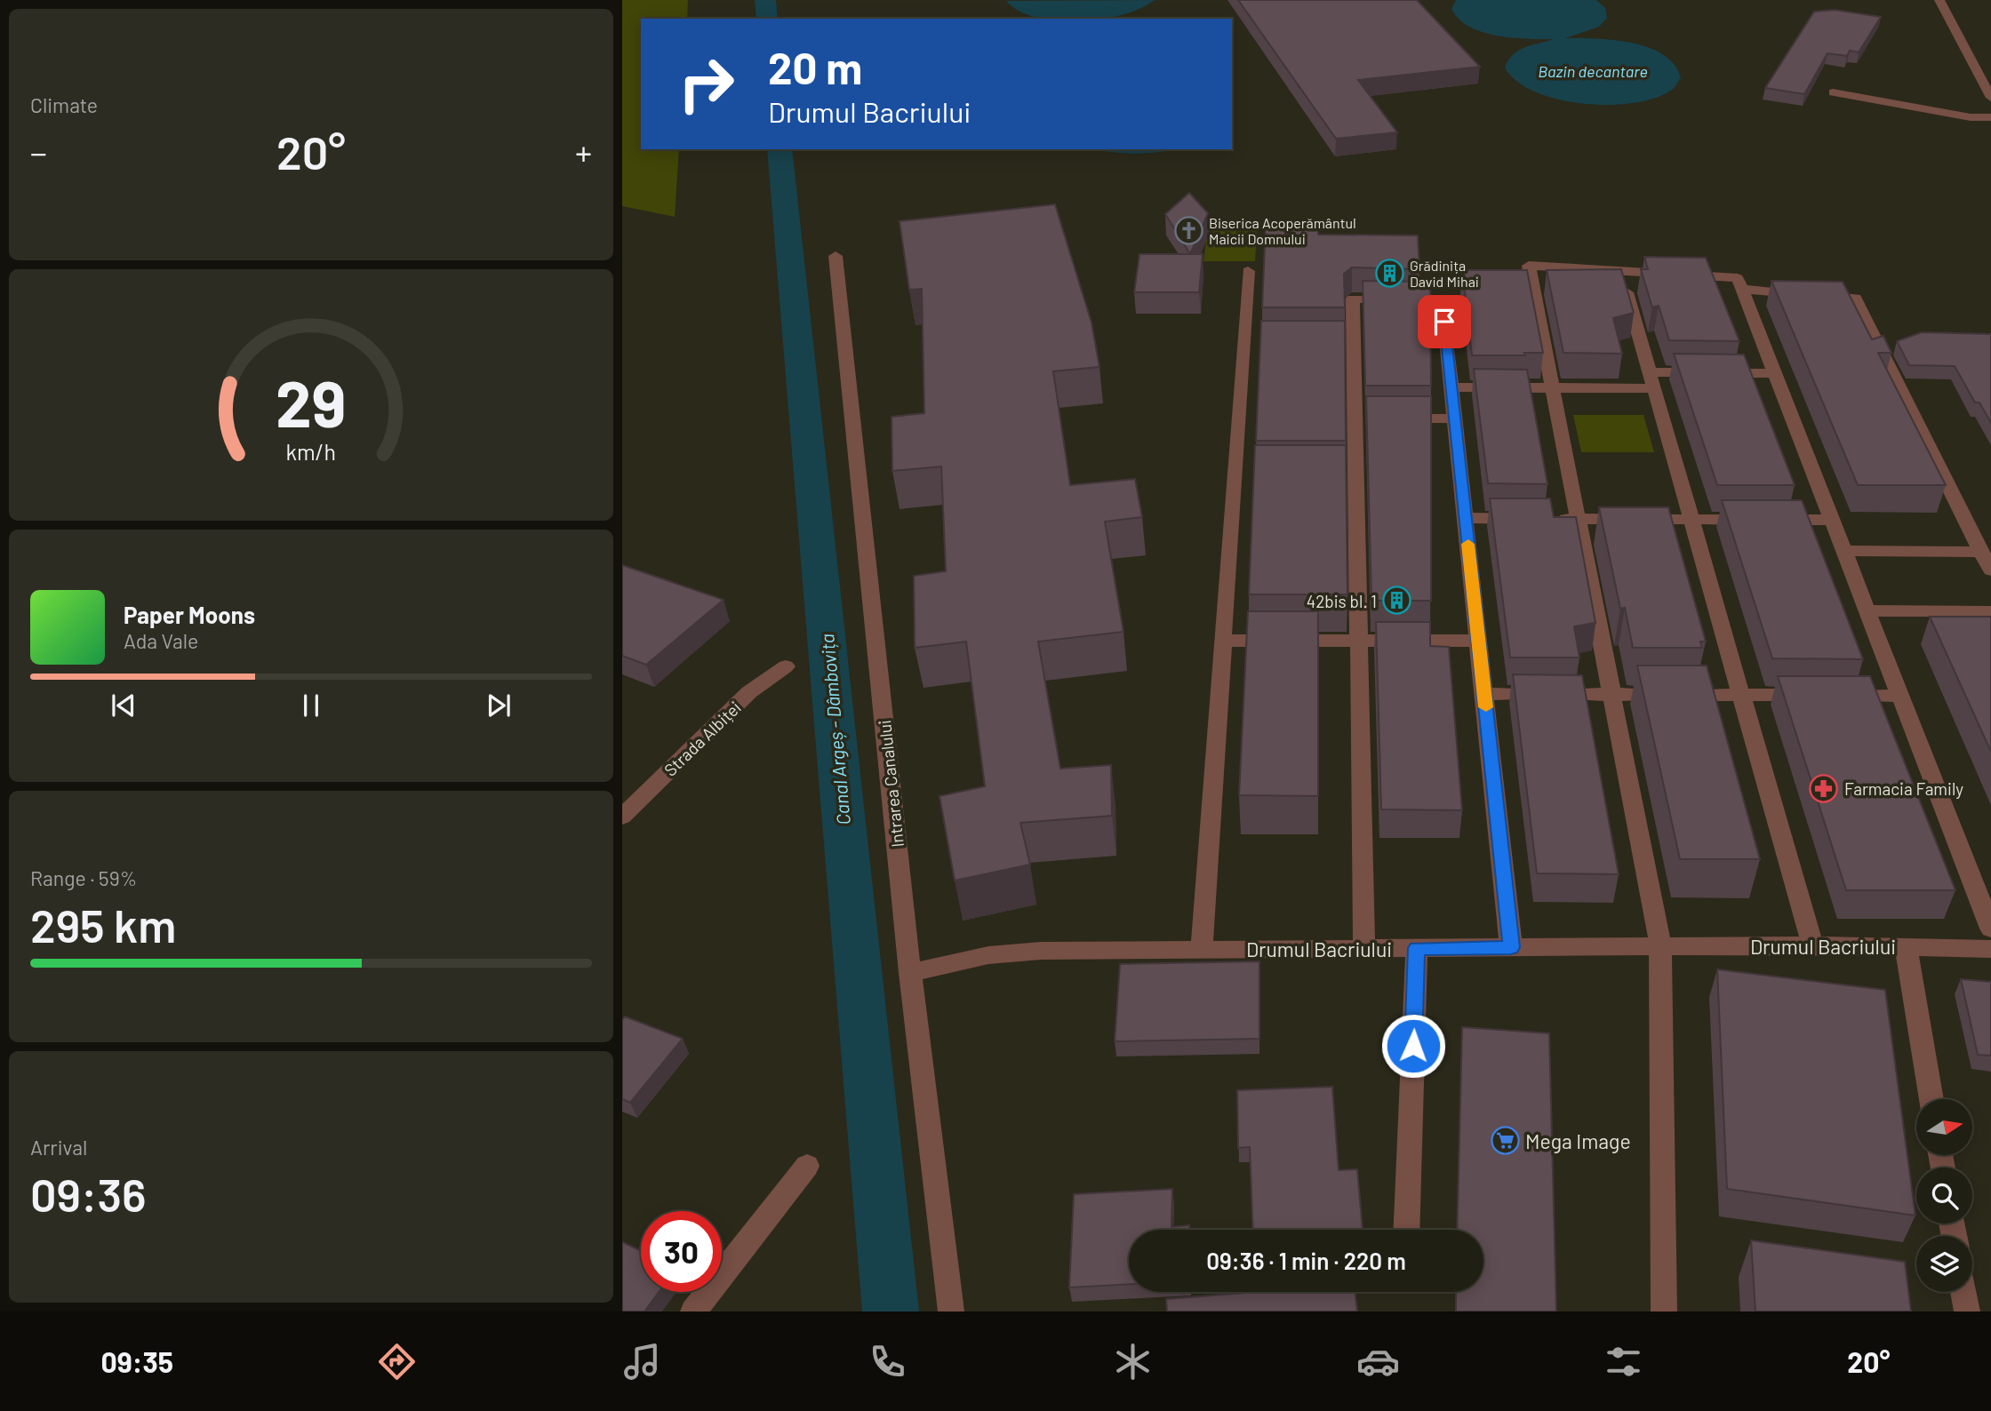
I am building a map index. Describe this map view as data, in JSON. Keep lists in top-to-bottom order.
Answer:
{
  "streets": {
    "street": ["Strada Albiței", "Intrarea Canalului", "Drumul Bacriului"]
  },
  "crossings": [
    ["Intrarea Canalului", "Drumul Bacriului"]
  ],
  "water": ["Bazin decantare", "Canal Argeș - Dâmbovița"],
  "places": {
    "church": ["Biserica Acoperământul Maicii Domnului"],
    "building": ["Grădinița David Mihai", "42bis bl. 1"],
    "pharmacy": ["Farmacia Family"],
    "supermarket": ["Mega Image"]
  },
  "north": "right",
  "page": {
    "tile": [
      "Climate",
      ["Range · 59%", "295 km"],
      ["Arrival", "09:36"]
    ],
    "turn": ["20 m", "Drumul Bacriului"],
    "heat": ["−", "20°", "+"],
    "song": ["Paper Moons", "Ada Vale"],
    "limit": "30",
    "trip": "09:36 · 1 min · 220 m",
    "tabs": ["09:35", "20°"],
    "gauge": ["29", "km/h"]
  }
}
